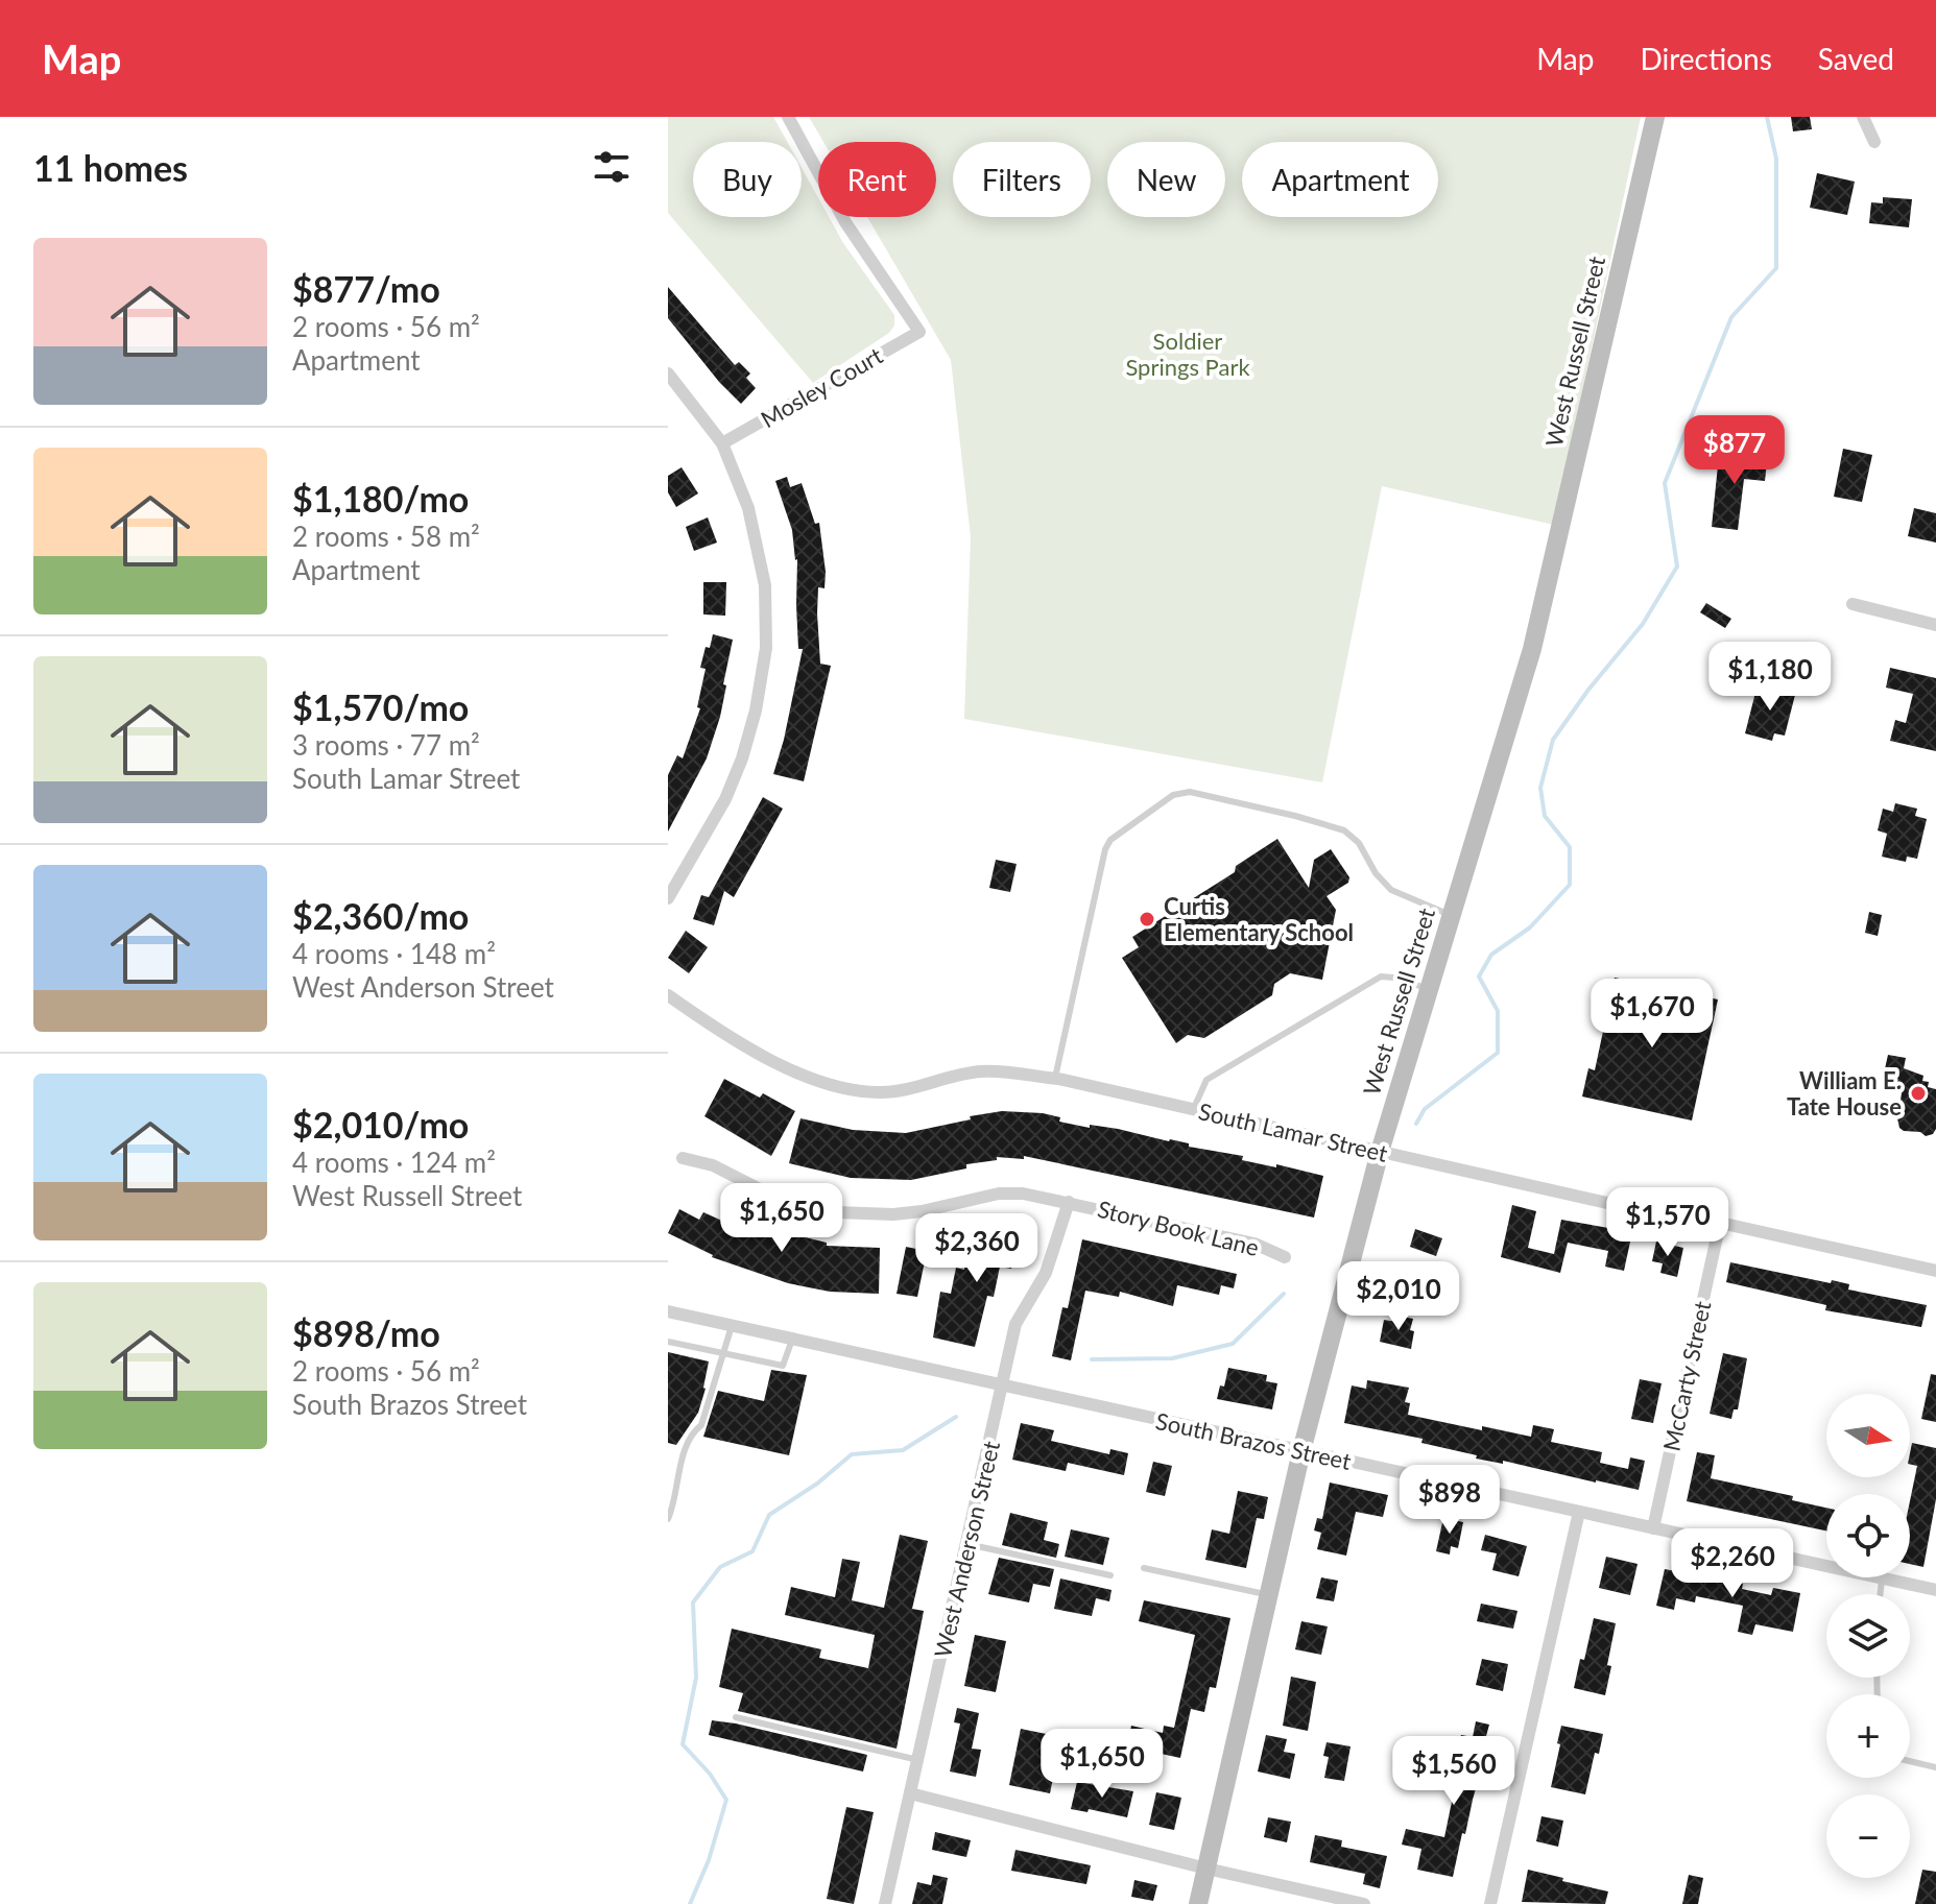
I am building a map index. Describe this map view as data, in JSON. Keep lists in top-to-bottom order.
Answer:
{
  "streets": {
    "street": [
      "West Russell Street",
      "Mosley Court",
      "South Lamar Street",
      "Story Book Lane",
      "McCarty Street",
      "South Brazos Street",
      "West Anderson Street"
    ]
  },
  "crossings": [
    ["West Russell Street", "South Lamar Street"],
    ["West Russell Street", "South Brazos Street"],
    ["South Lamar Street", "McCarty Street"],
    ["Story Book Lane", "West Anderson Street"],
    ["McCarty Street", "South Brazos Street"],
    ["South Brazos Street", "West Anderson Street"]
  ],
  "parks": ["Soldier Springs Park"],
  "places": ["Curtis Elementary School", "William E. Tate House"],
  "north": "right",
  "page": {
    "header": "Map",
    "nav": ["Map", "Directions", "Saved"],
    "heading": "11 homes",
    "chip": [
      "Buy",
      "Rent",
      "Filters",
      "New",
      "Apartment"
    ],
    "list": [
      {
        "name": "$877/mo",
        "note": "2 rooms · 56 m² · Apartment"
      },
      {
        "name": "$1,180/mo",
        "note": "2 rooms · 58 m² · Apartment"
      },
      {
        "name": "$1,570/mo",
        "note": "3 rooms · 77 m² · South Lamar Street"
      },
      {
        "name": "$2,360/mo",
        "note": "4 rooms · 148 m² · West Anderson Street"
      },
      {
        "name": "$2,010/mo",
        "note": "4 rooms · 124 m² · West Russell Street"
      },
      {
        "name": "$898/mo",
        "note": "2 rooms · 56 m² · South Brazos Street"
      }
    ],
    "price": [
      "$877",
      "$1,180",
      "$1,670",
      "$1,650",
      "$1,570",
      "$2,360",
      "$2,010",
      "$898",
      "$2,260",
      "$1,650",
      "$1,560"
    ],
    "map_buttons": ["+", "−"]
  }
}
